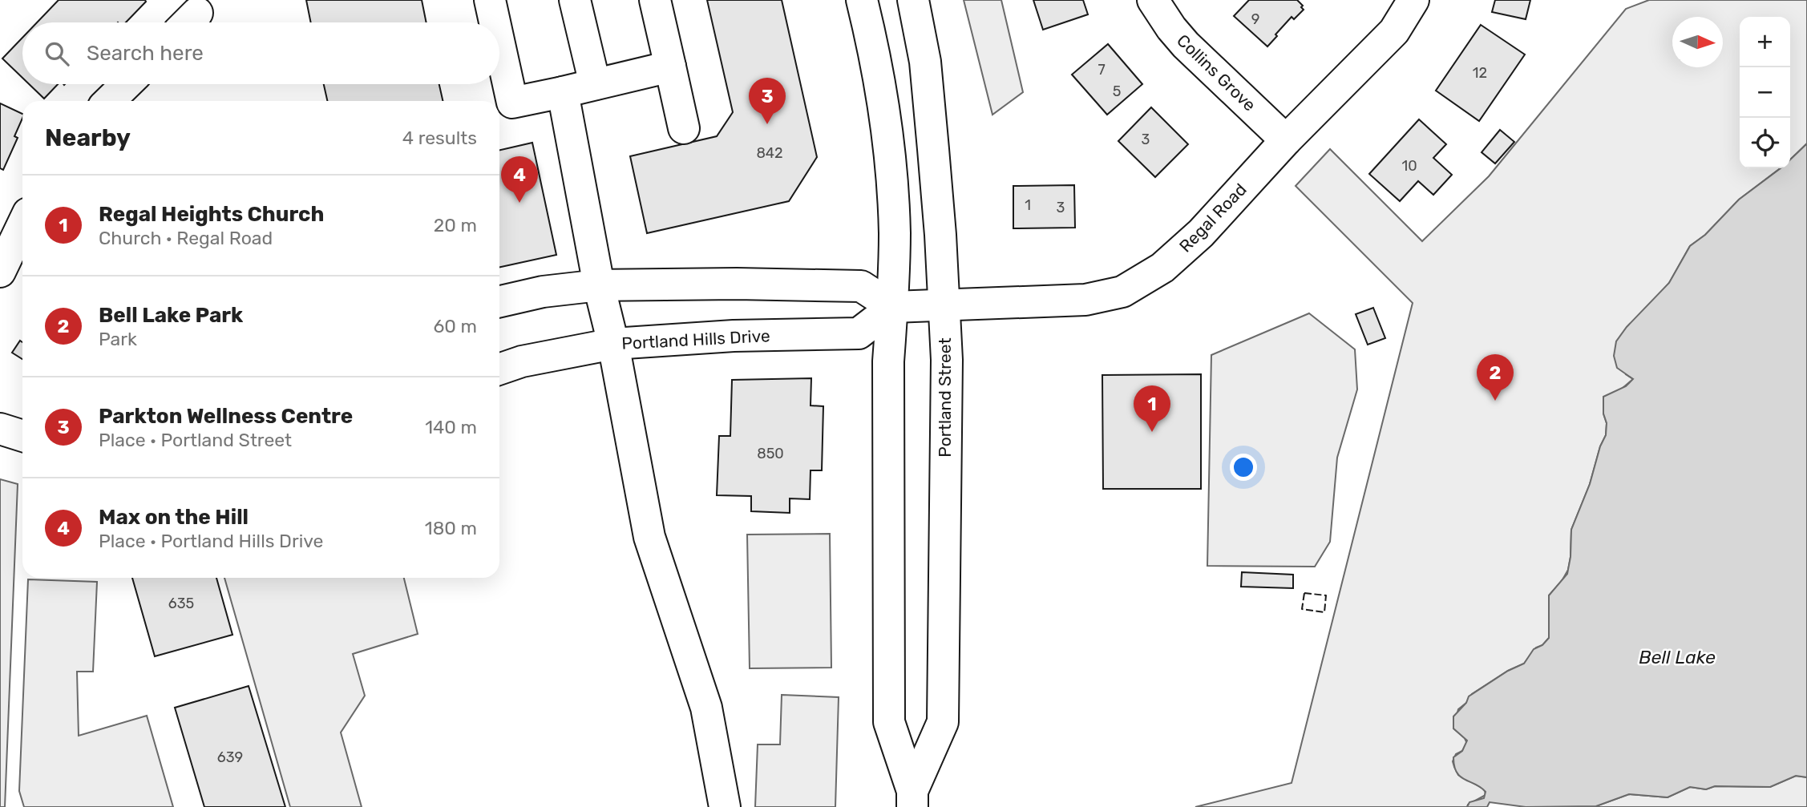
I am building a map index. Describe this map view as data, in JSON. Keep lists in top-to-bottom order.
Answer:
{
  "streets": {
    "street": [
      "Collins Grove",
      "Regal Road",
      "Portland Hills Drive",
      "Portland Street"
    ]
  },
  "crossings": [
    ["Collins Grove", "Regal Road"],
    ["Regal Road", "Portland Street"],
    ["Portland Hills Drive", "Portland Street"]
  ],
  "water": ["Bell Lake"],
  "house_numbers": [
    "9",
    "7",
    "12",
    "5",
    "3",
    "842",
    "10",
    "1",
    "3",
    "850",
    "635",
    "639"
  ],
  "north": "right",
  "page": {
    "map_buttons": ["+", "−"],
    "search": "Search here",
    "pins": [
      "3",
      "4",
      "2",
      "1"
    ],
    "heading": ["Nearby", "4 results"],
    "list": [
      {
        "mark": "1",
        "name": "Regal Heights Church",
        "note": "Church · Regal Road",
        "value": "20 m"
      },
      {
        "mark": "2",
        "name": "Bell Lake Park",
        "note": "Park",
        "value": "60 m"
      },
      {
        "mark": "3",
        "name": "Parkton Wellness Centre",
        "note": "Place · Portland Street",
        "value": "140 m"
      },
      {
        "mark": "4",
        "name": "Max on the Hill",
        "note": "Place · Portland Hills Drive",
        "value": "180 m"
      }
    ]
  }
}
